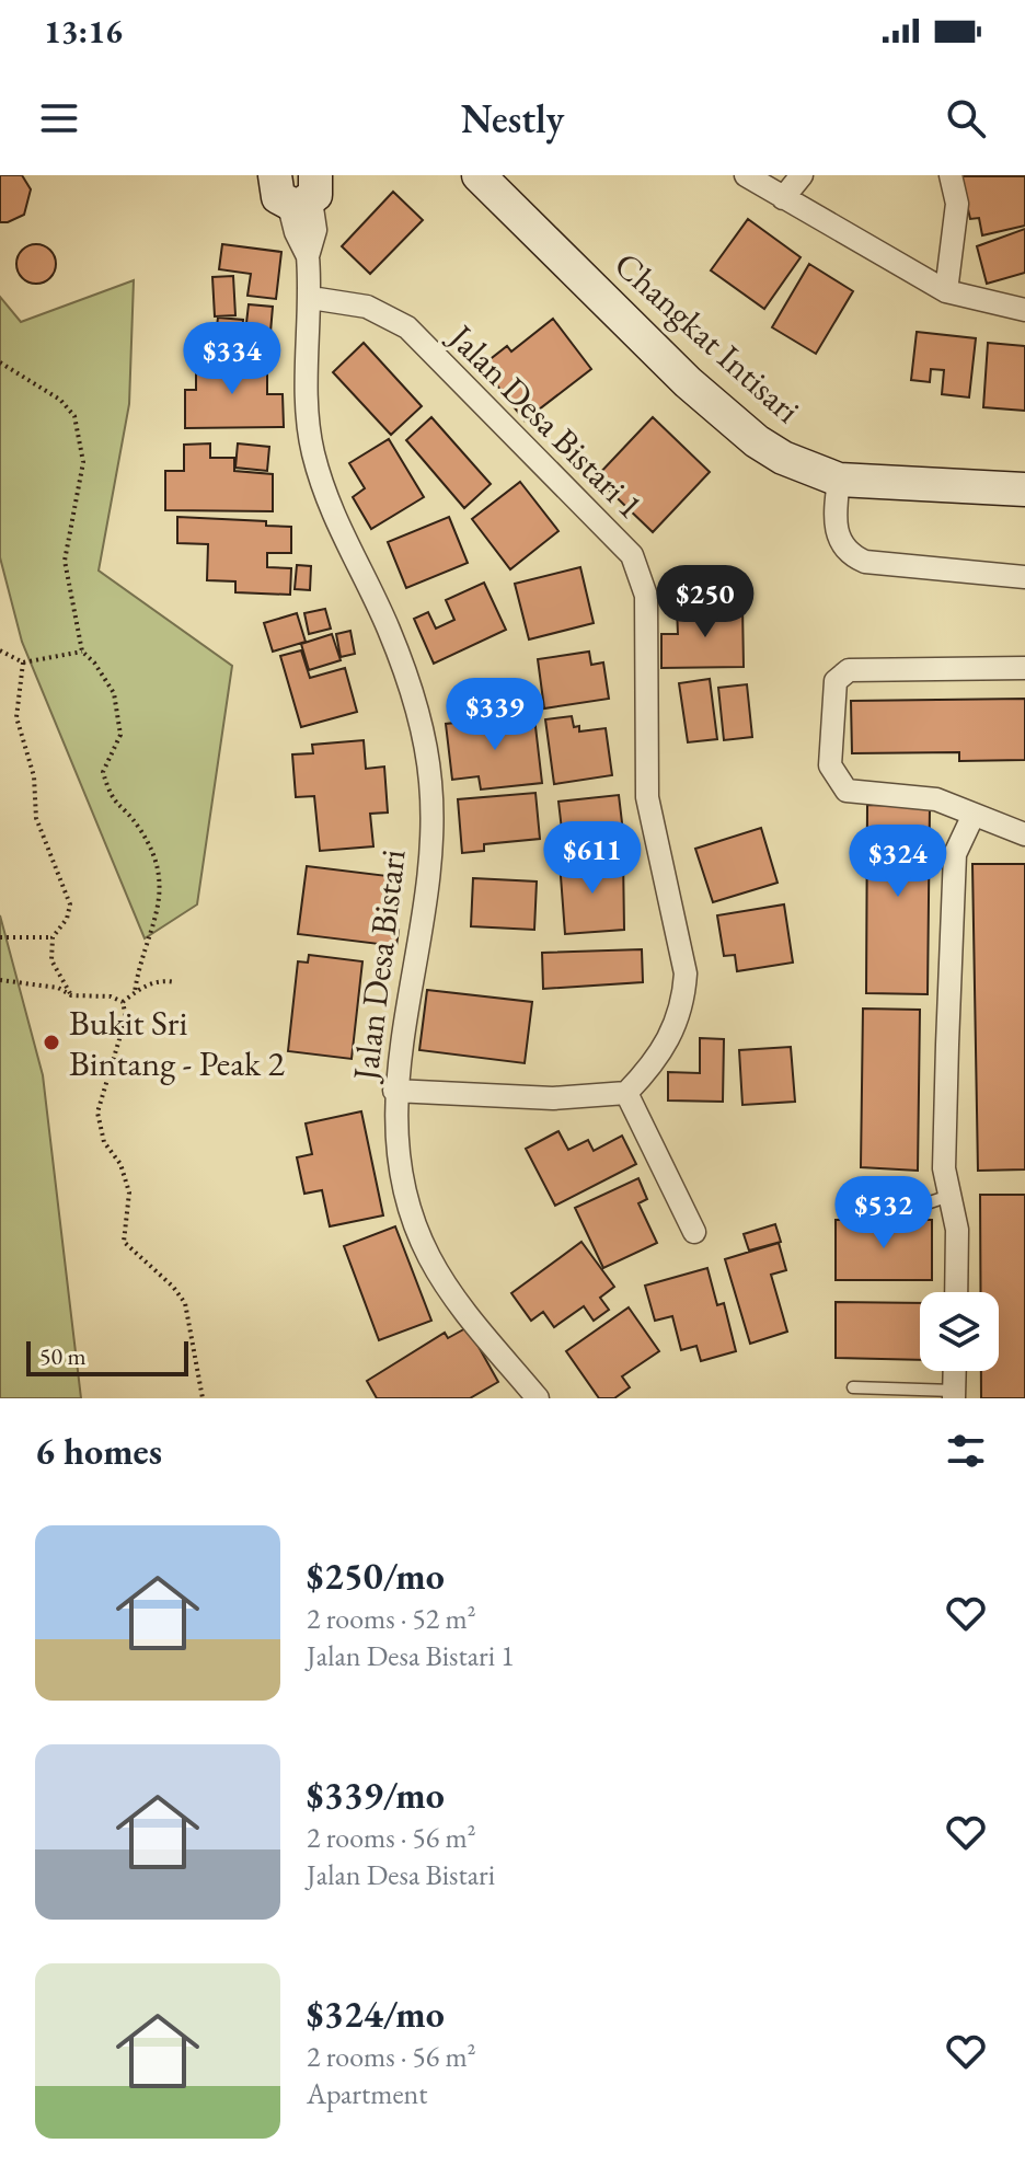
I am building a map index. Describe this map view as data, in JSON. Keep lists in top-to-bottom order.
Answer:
{
  "streets": {
    "street": ["Changkat Intisari", "Jalan Desa Bistari 1", "Jalan Desa Bistari"]
  },
  "crossings": [
    ["Jalan Desa Bistari 1", "Jalan Desa Bistari"]
  ],
  "places": ["Bukit Sri Bintang - Peak 2"],
  "scale_bar": "50 m",
  "page": {
    "status": "13:16",
    "header": "Nestly",
    "price": [
      "$334",
      "$250",
      "$339",
      "$611",
      "$324",
      "$532"
    ],
    "scale": "50 m",
    "heading": "6 homes",
    "list": [
      {
        "name": "$250/mo",
        "note": "2 rooms · 52 m² · Jalan Desa Bistari 1"
      },
      {
        "name": "$339/mo",
        "note": "2 rooms · 56 m² · Jalan Desa Bistari"
      },
      {
        "name": "$324/mo",
        "note": "2 rooms · 56 m² · Apartment"
      }
    ]
  }
}
